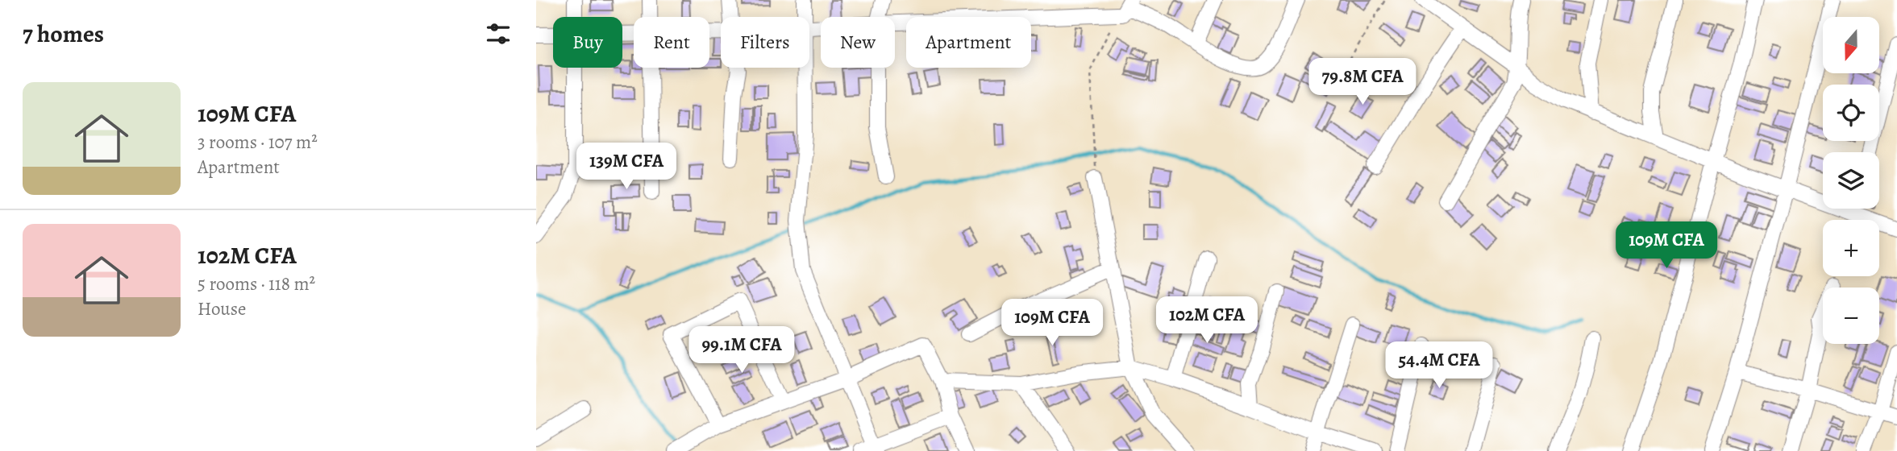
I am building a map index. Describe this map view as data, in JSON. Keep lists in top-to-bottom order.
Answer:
{
  "north": "bottom",
  "page": {
    "heading": "7 homes",
    "map_buttons": ["+", "−"],
    "chip": [
      "Buy",
      "Rent",
      "Filters",
      "New",
      "Apartment"
    ],
    "price": [
      "79.8M CFA",
      "139M CFA",
      "109M CFA",
      "102M CFA",
      "109M CFA",
      "99.1M CFA",
      "54.4M CFA"
    ],
    "list": [
      {
        "name": "109M CFA",
        "note": "3 rooms · 107 m² · Apartment"
      },
      {
        "name": "102M CFA",
        "note": "5 rooms · 118 m² · House"
      }
    ]
  }
}
